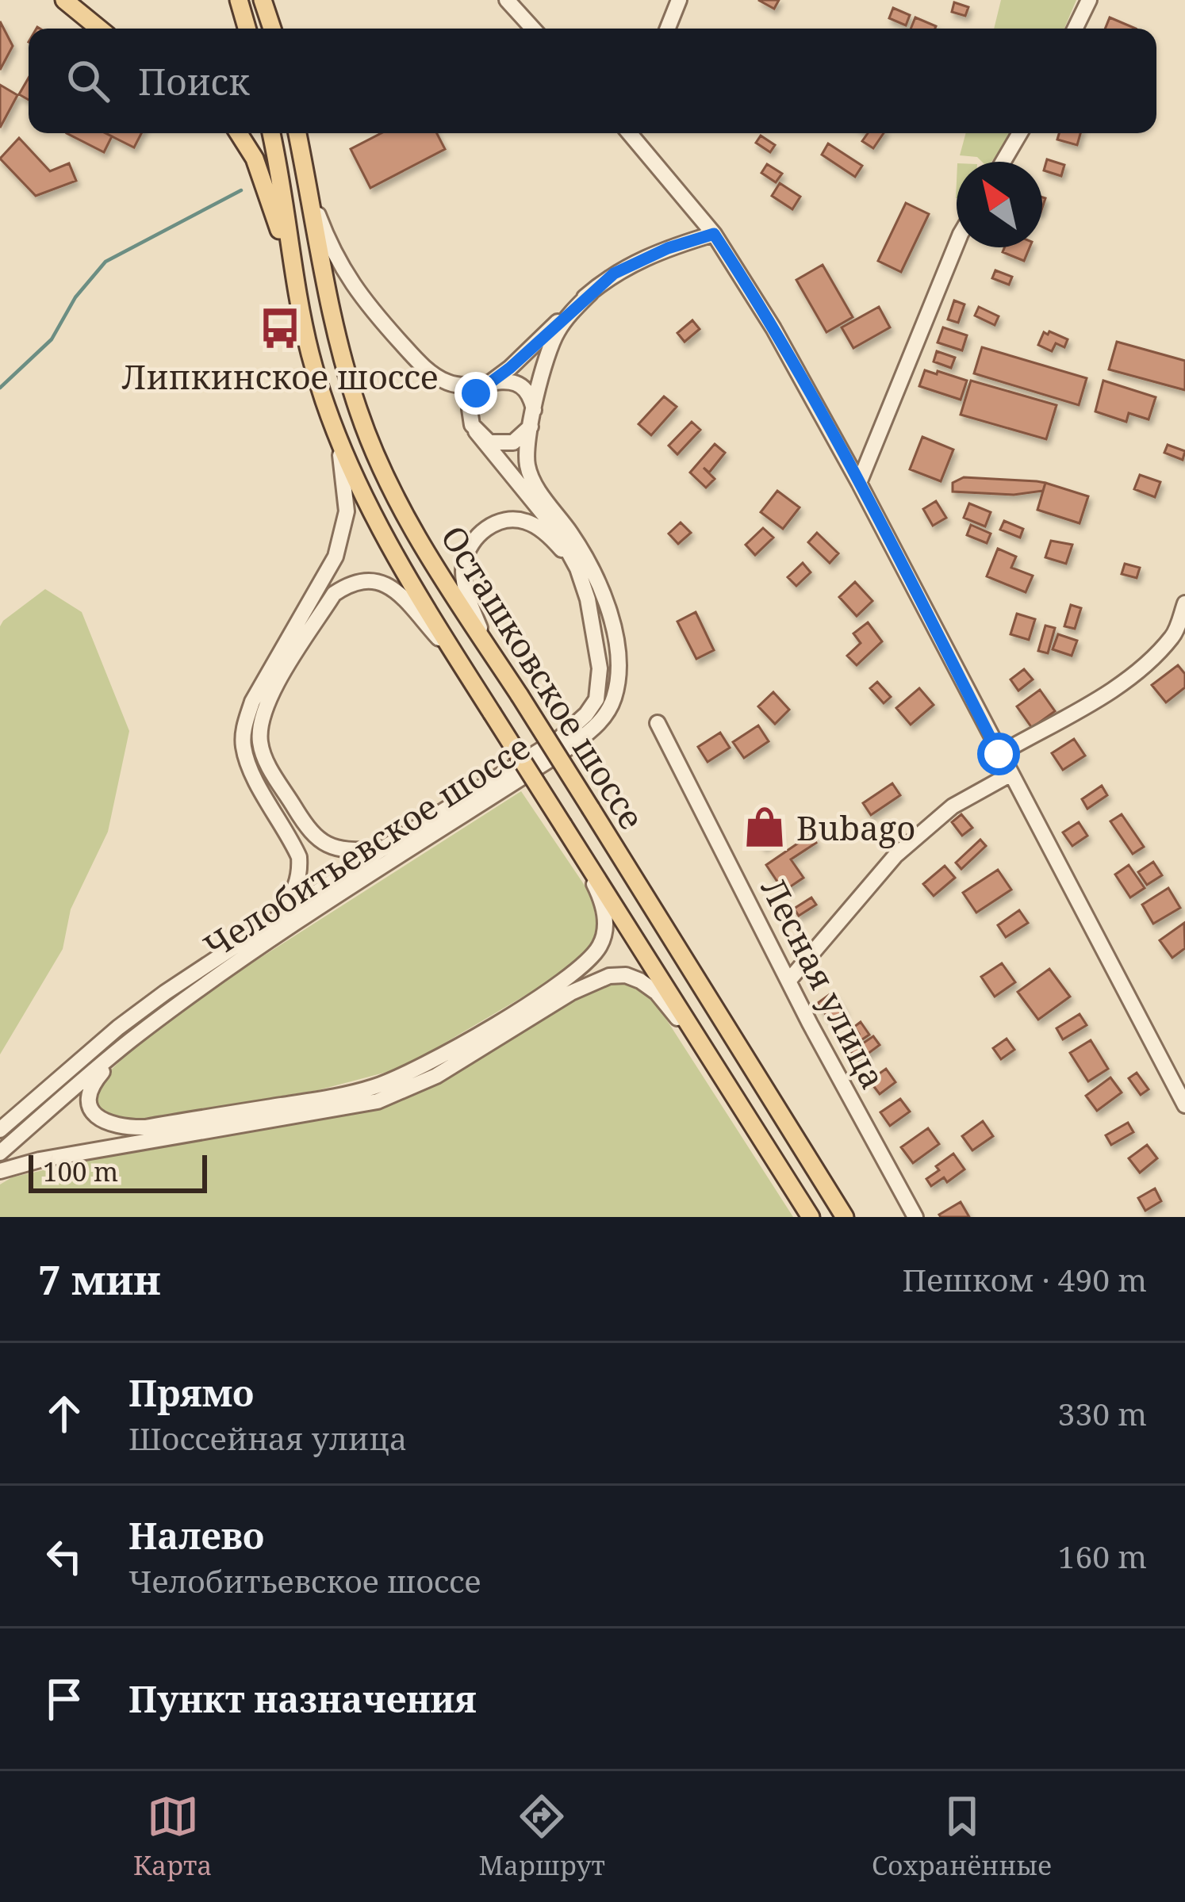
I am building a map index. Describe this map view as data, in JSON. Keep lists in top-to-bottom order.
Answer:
{
  "streets": {
    "main road": ["Осташковское шоссе"],
    "street": ["Челобитьевское шоссе", "Лесная улица"]
  },
  "places": {
    "bus stop": ["Липкинское шоссе"],
    "shop": ["Bubago"]
  },
  "scale_bar": "100 m",
  "north": "top left",
  "page": {
    "search": "Поиск",
    "scale": "100 m",
    "heading": ["7 мин", "Пешком · 490 m"],
    "list": [
      ["Прямо", "Шоссейная улица", "330 m"],
      ["Налево", "Челобитьевское шоссе", "160 m"],
      "Пункт назначения"
    ],
    "nav": ["Карта", "Маршрут", "Сохранённые"]
  }
}
